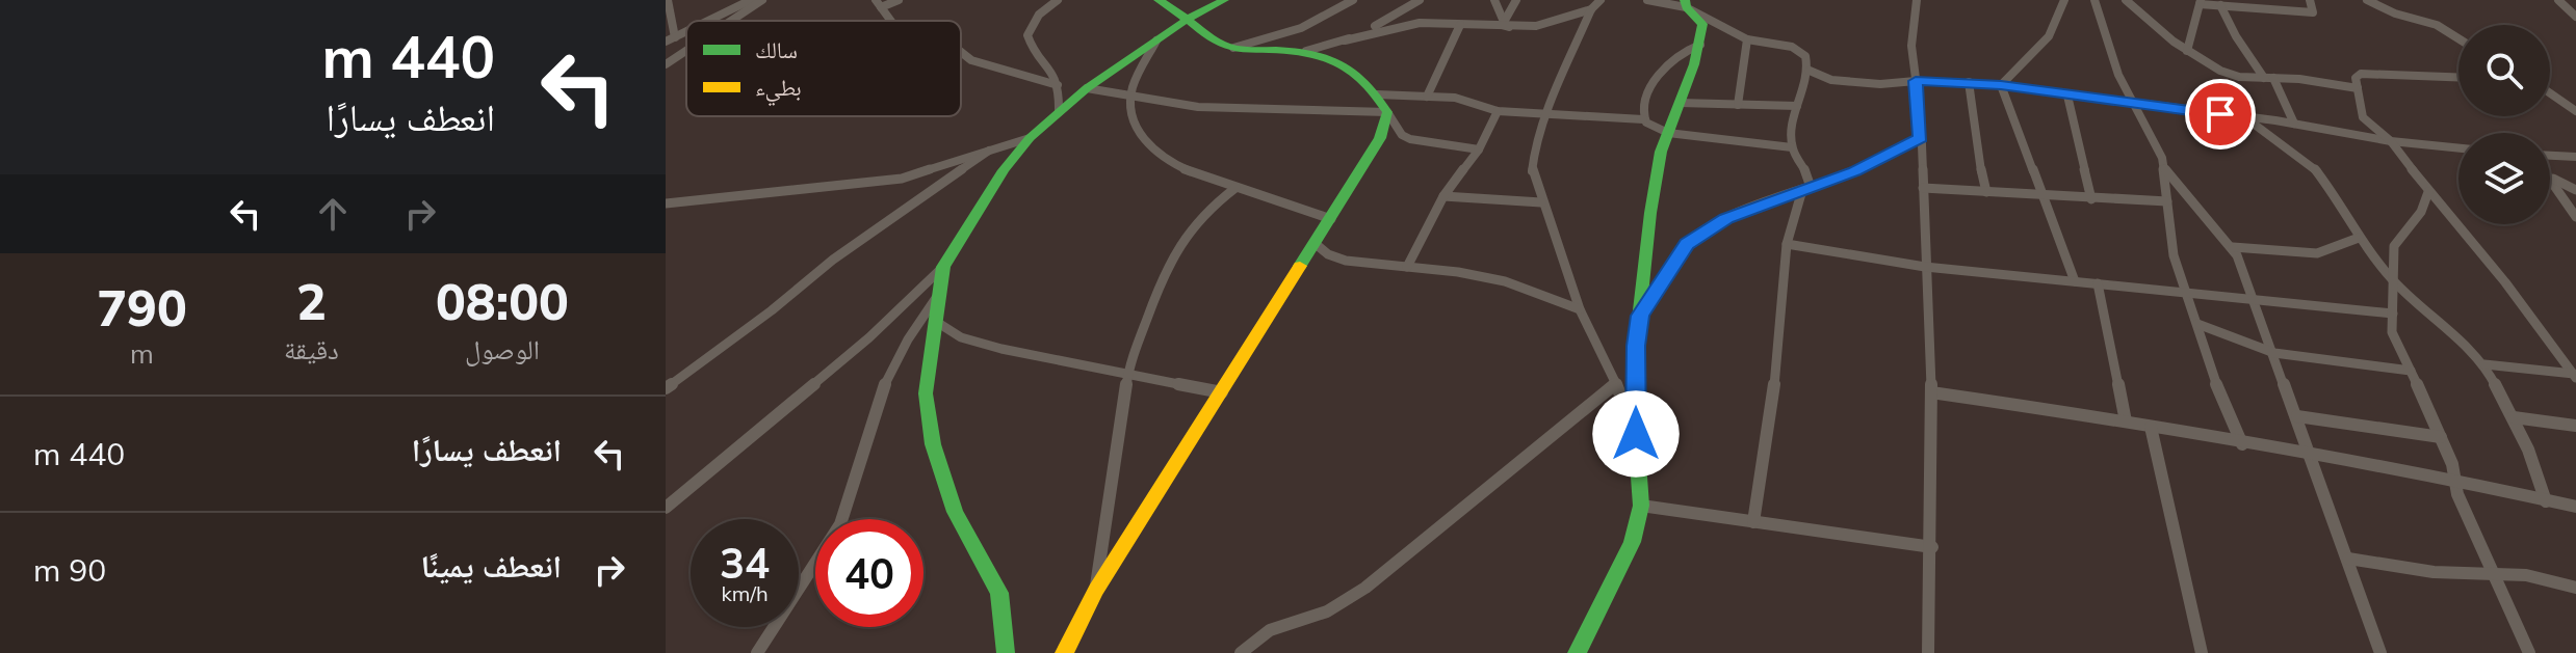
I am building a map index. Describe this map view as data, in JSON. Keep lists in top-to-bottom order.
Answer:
{
  "legend": ["سالك", "بطيء"],
  "page": {
    "turn": ["440 m", "انعطف يسارًا"],
    "eta": [
      "08:00",
      "الوصول",
      "2",
      "دقيقة",
      "790",
      "m"
    ],
    "list": [
      {
        "name": "انعطف يسارًا",
        "value": "440 m"
      },
      {
        "name": "انعطف يمينًا",
        "value": "90 m"
      }
    ],
    "speed": "34 km/h",
    "limit": "40"
  }
}
